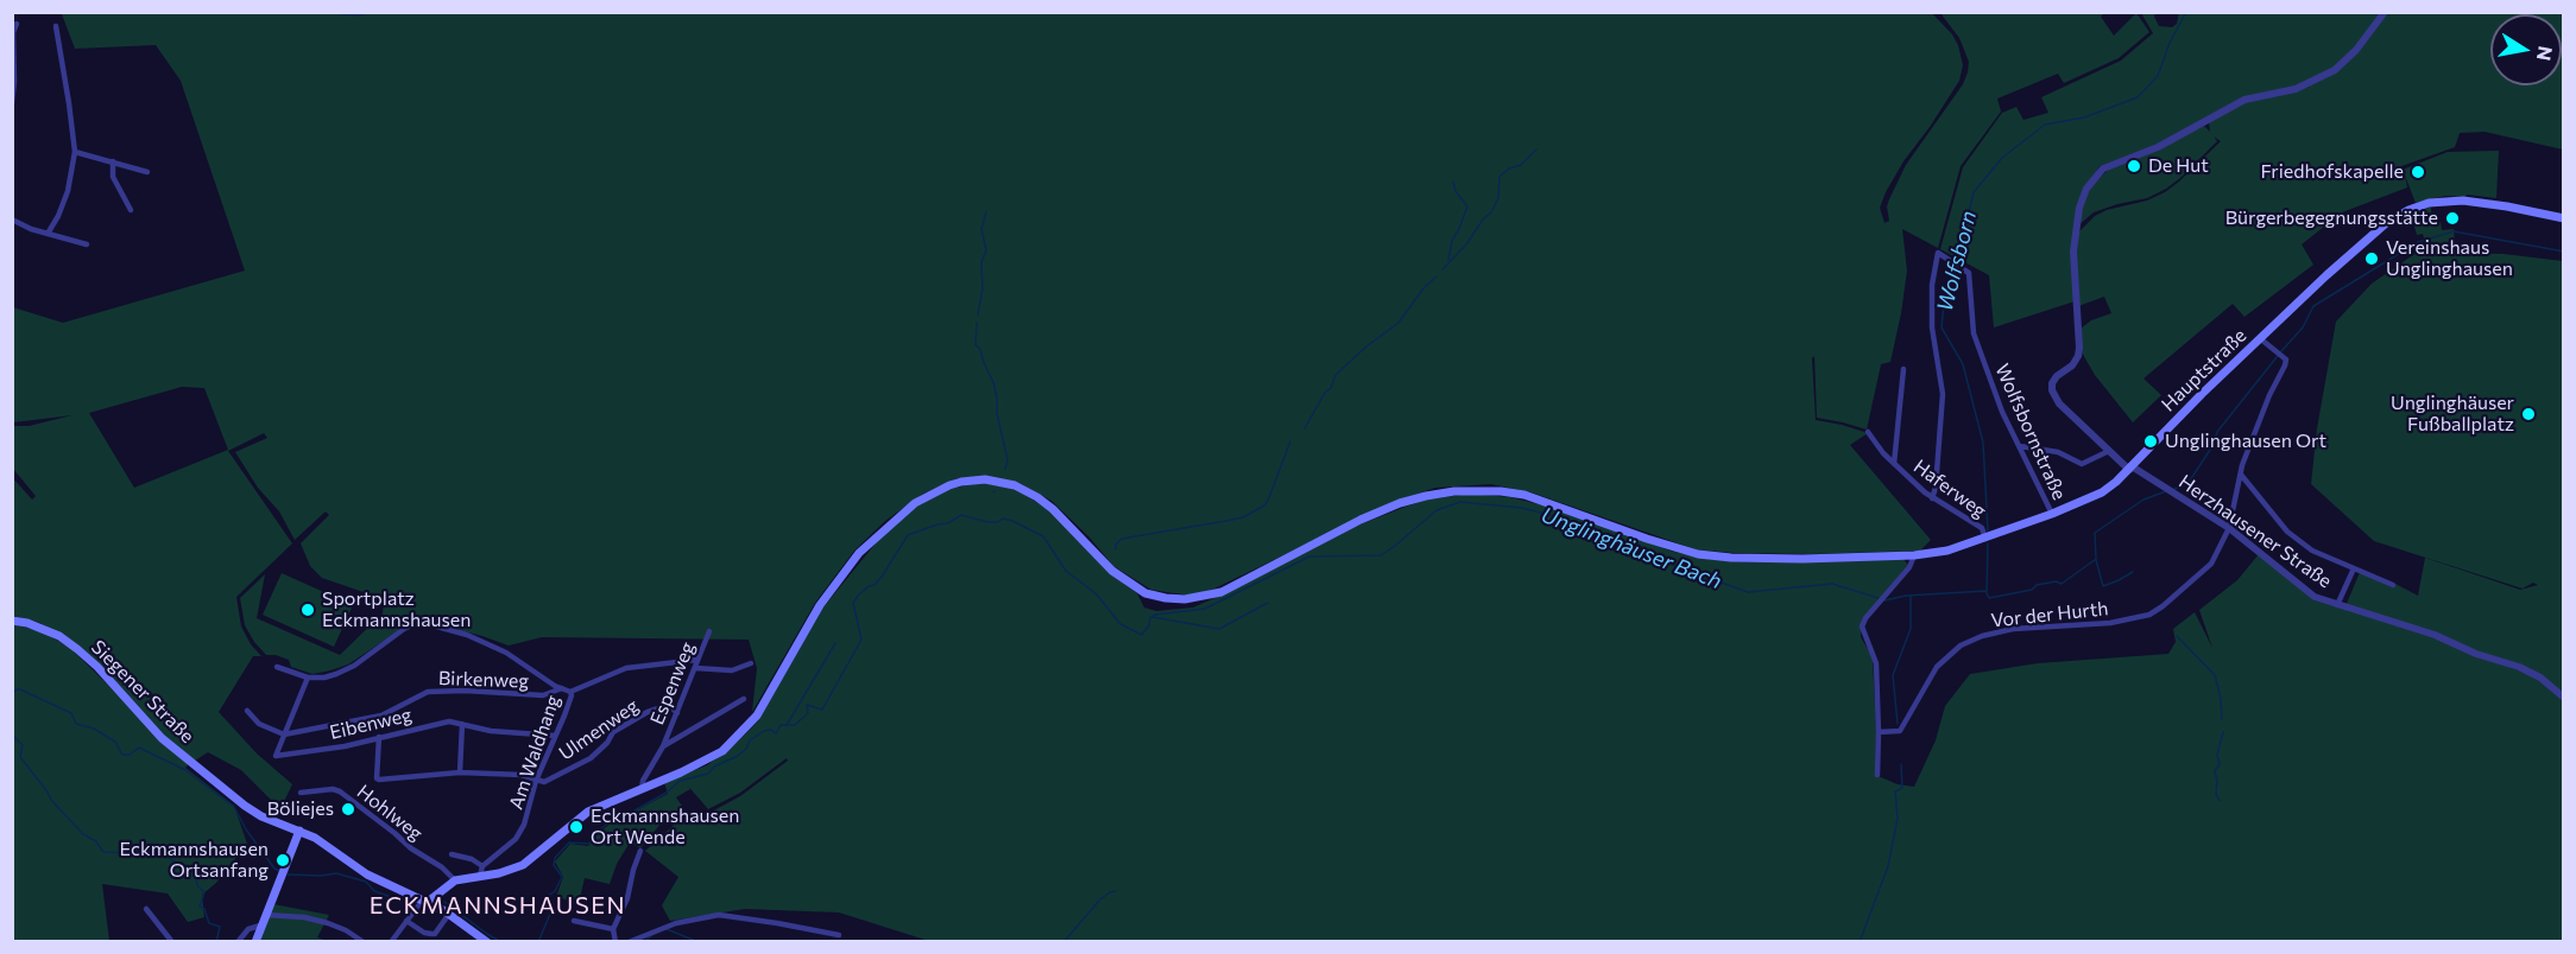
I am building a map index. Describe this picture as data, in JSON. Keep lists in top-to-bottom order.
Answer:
{
  "streets": {
    "main road": ["Hauptstraße", "Siegener Straße"],
    "street": [
      "Wolfsbornstraße",
      "Haferweg",
      "Herzhausener Straße",
      "Vor der Hurth",
      "Birkenweg",
      "Espenweg",
      "Eibenweg",
      "Ulmenweg",
      "Am Waldhang",
      "Hohlweg"
    ]
  },
  "crossings": [
    ["Hauptstraße", "Wolfsbornstraße"],
    ["Hauptstraße", "Haferweg"],
    ["Hauptstraße", "Herzhausener Straße"],
    ["Hauptstraße", "Espenweg"],
    ["Hauptstraße", "Am Waldhang"],
    ["Hauptstraße", "Hohlweg"],
    ["Wolfsbornstraße", "Haferweg"],
    ["Herzhausener Straße", "Vor der Hurth"],
    ["Birkenweg", "Eibenweg"],
    ["Birkenweg", "Am Waldhang"],
    ["Espenweg", "Ulmenweg"],
    ["Eibenweg", "Am Waldhang"],
    ["Ulmenweg", "Am Waldhang"]
  ],
  "districts": ["ECKMANNSHAUSEN"],
  "water": ["Wolfsborn", "Unglinghäuser Bach"],
  "places": [
    "De Hut",
    "Friedhofskapelle",
    "Bürgerbegegnungsstätte",
    "Vereinshaus Unglinghausen",
    "Unglinghäuser Fußballplatz",
    "Unglinghausen Ort",
    "Sportplatz Eckmannshausen",
    "Böliejes",
    "Eckmannshausen Ort Wende",
    "Eckmannshausen Ortsanfang"
  ],
  "north": "right"
}
